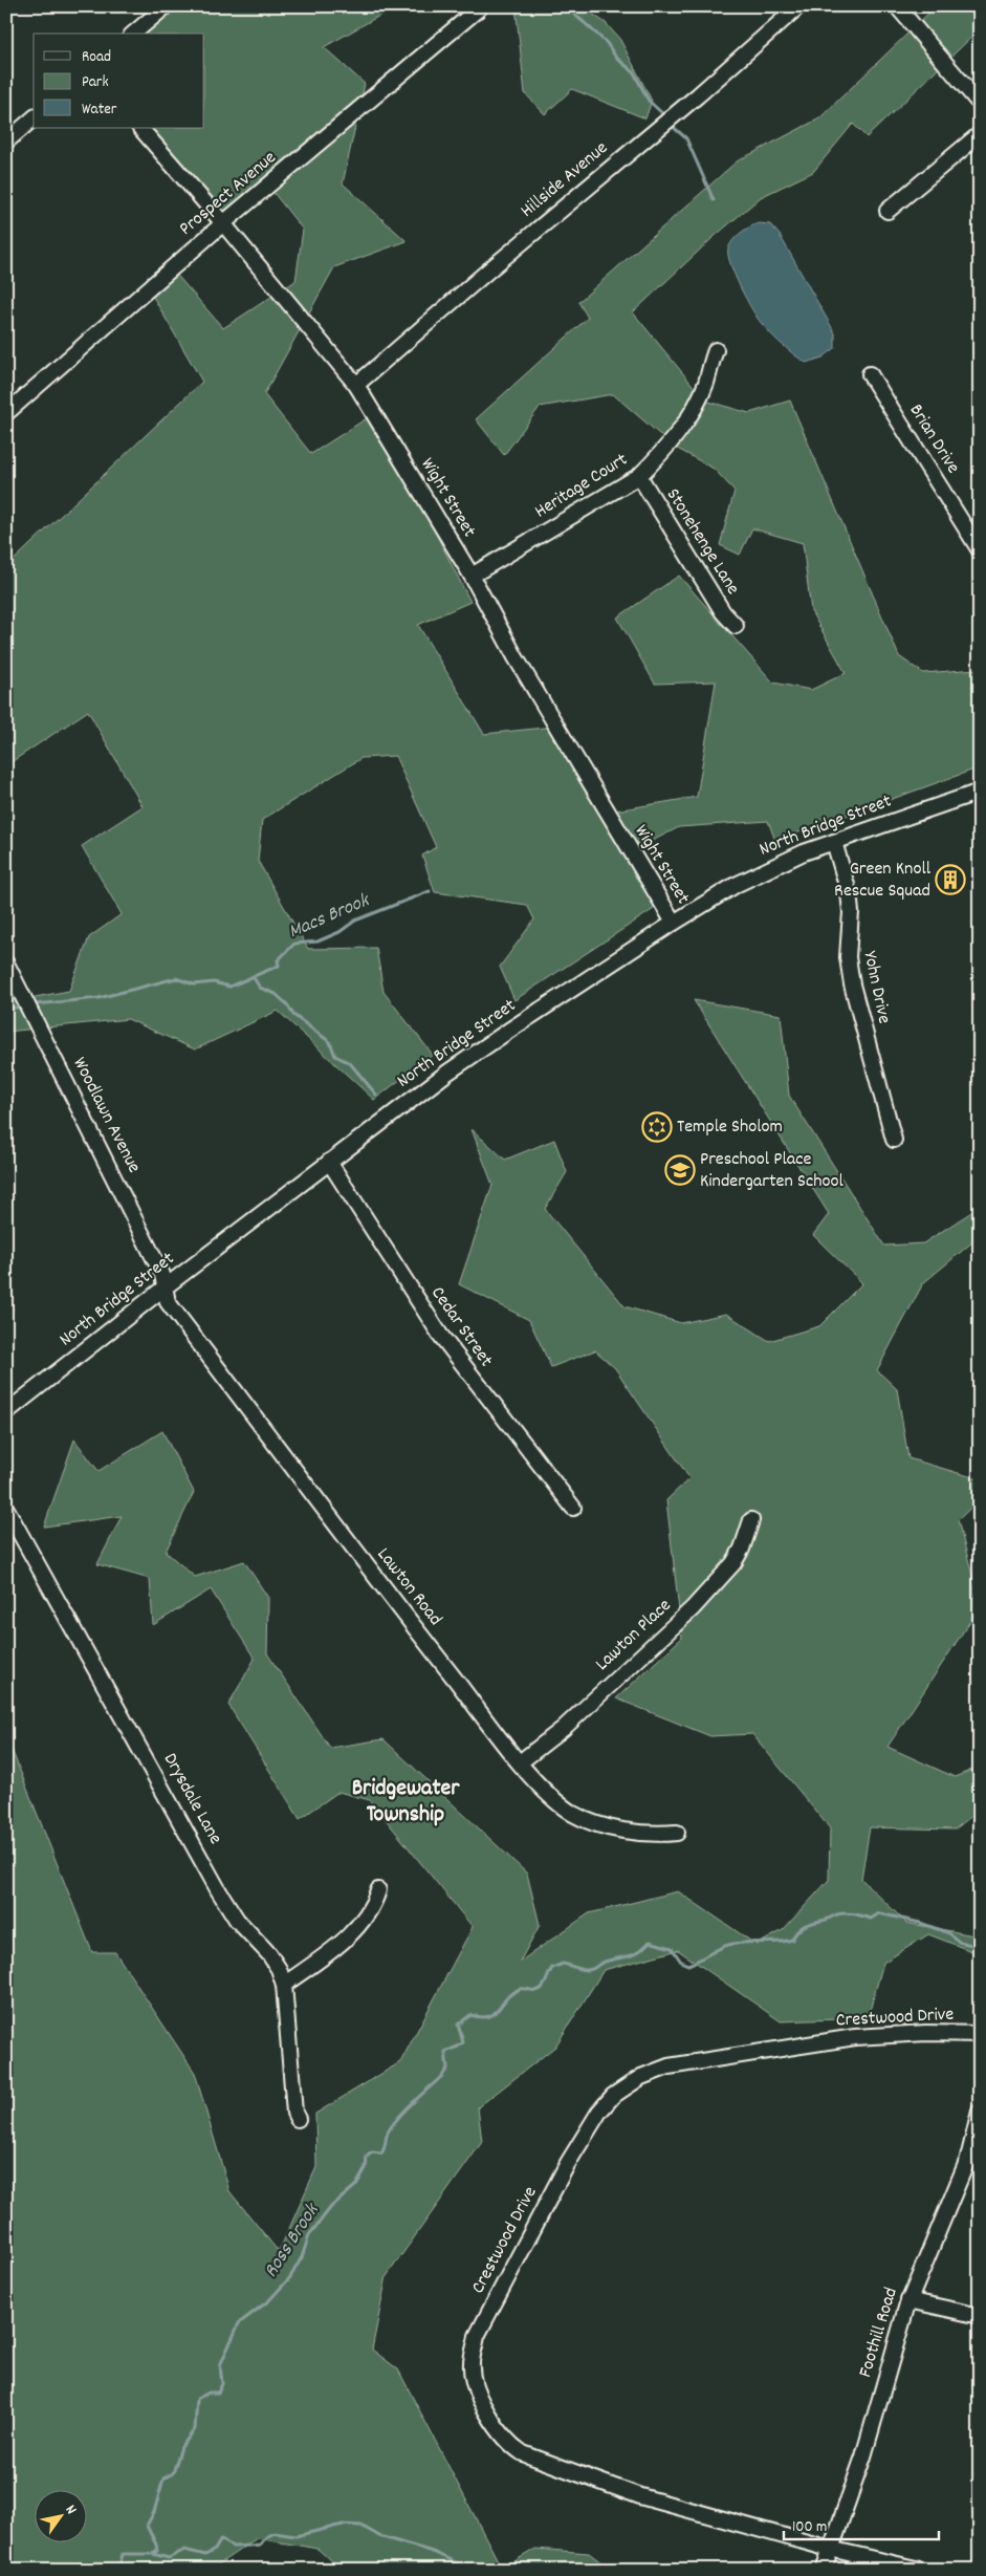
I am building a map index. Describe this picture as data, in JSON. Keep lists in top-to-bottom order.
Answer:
{
  "streets": {
    "street": [
      "Hillside Avenue",
      "Prospect Avenue",
      "Brian Drive",
      "Heritage Court",
      "Wight Street",
      "Stonehenge Lane",
      "North Bridge Street",
      "Yohn Drive",
      "Woodlawn Avenue",
      "Cedar Street",
      "Lawton Road",
      "Lawton Place",
      "Drysdale Lane",
      "Crestwood Drive",
      "Foothill Road"
    ]
  },
  "crossings": [
    ["Hillside Avenue", "Wight Street"],
    ["Prospect Avenue", "Wight Street"],
    ["Heritage Court", "Wight Street"],
    ["Heritage Court", "Stonehenge Lane"],
    ["Wight Street", "North Bridge Street"],
    ["North Bridge Street", "Yohn Drive"],
    ["North Bridge Street", "Woodlawn Avenue"],
    ["North Bridge Street", "Cedar Street"],
    ["North Bridge Street", "Lawton Road"],
    ["Woodlawn Avenue", "Lawton Road"],
    ["Lawton Road", "Lawton Place"],
    ["Crestwood Drive", "Foothill Road"]
  ],
  "districts": ["Bridgewater Township"],
  "water": ["Macs Brook", "Ross Brook"],
  "places": {
    "building": ["Green Knoll Rescue Squad"],
    "synagogue": ["Temple Sholom"],
    "school or university": ["Preschool Place Kindergarten School"]
  },
  "legend": ["Road", "Park", "Water"],
  "scale_bar": "100 m",
  "north": "top right"
}
